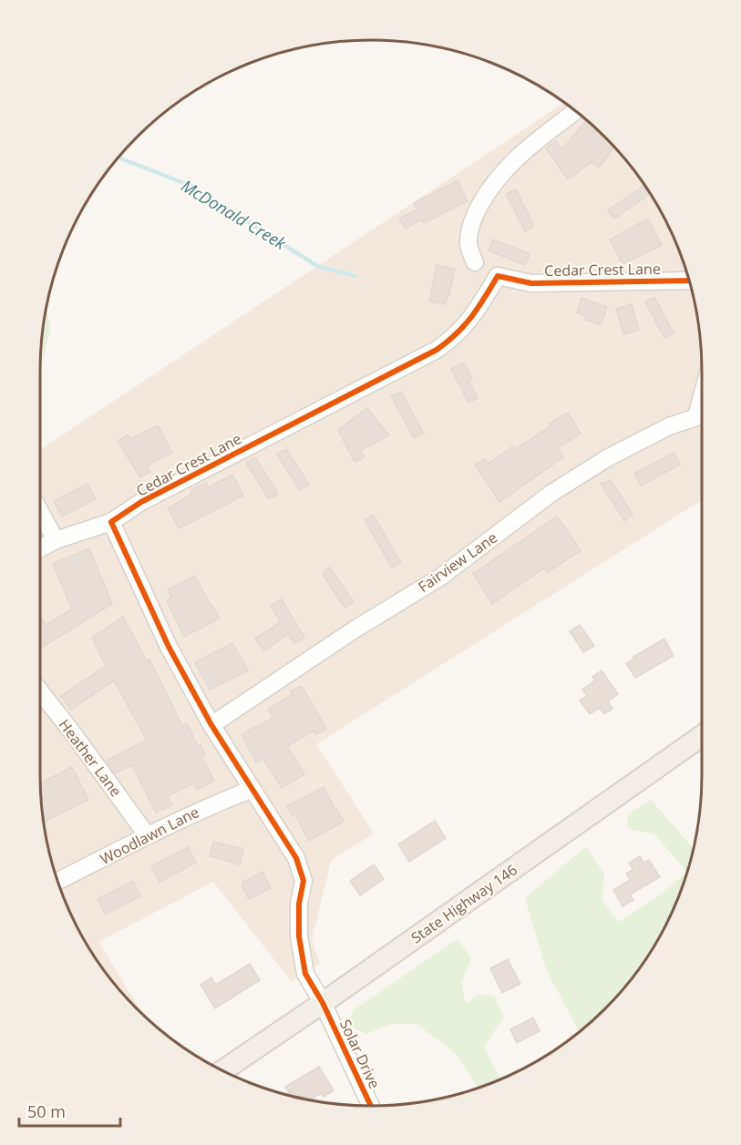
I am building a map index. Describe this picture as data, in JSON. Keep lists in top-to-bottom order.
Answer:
{
  "streets": {
    "main road": ["State Highway 146"],
    "street": [
      "Cedar Crest Lane",
      "Fairview Lane",
      "Heather Lane",
      "Woodlawn Lane",
      "Solar Drive"
    ]
  },
  "crossings": [
    ["Heather Lane", "Woodlawn Lane"],
    ["State Highway 146", "Solar Drive"]
  ],
  "water": ["McDonald Creek"],
  "scale_bar": "50 m"
}
